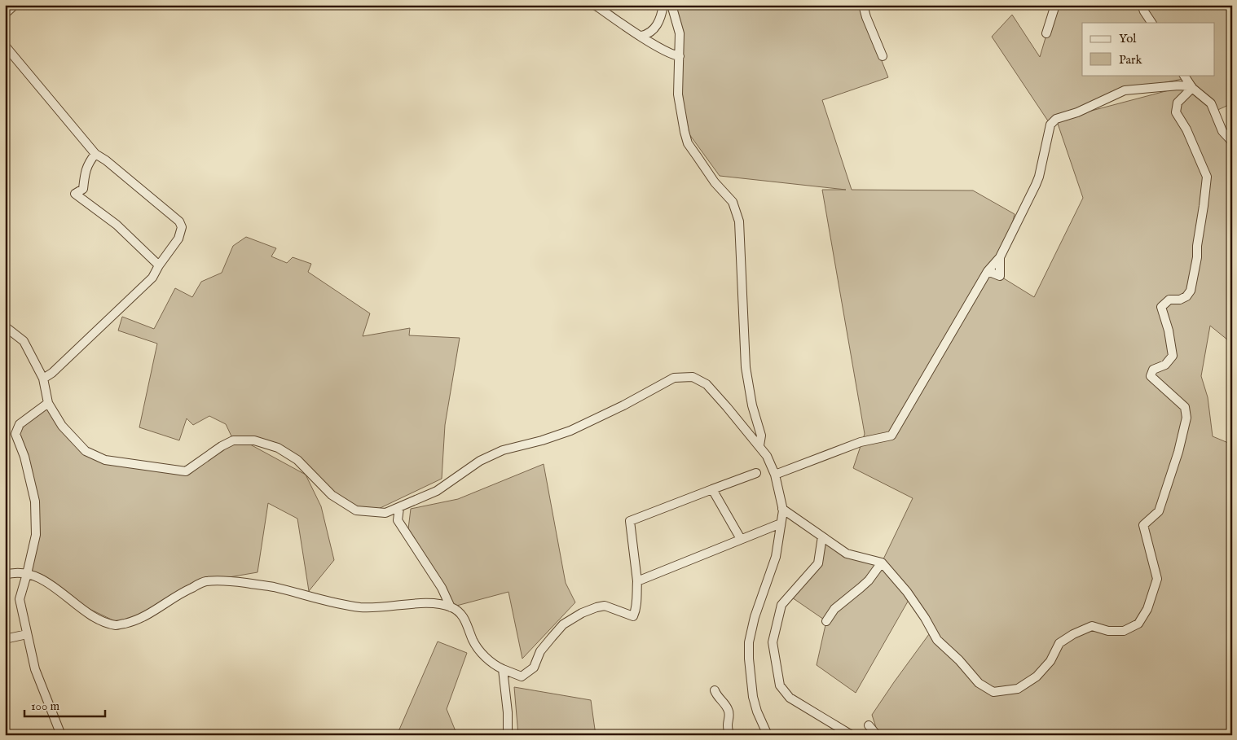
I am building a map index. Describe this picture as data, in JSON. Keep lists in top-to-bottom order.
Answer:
{
  "legend": ["Yol", "Park"],
  "scale_bar": "100 m"
}
